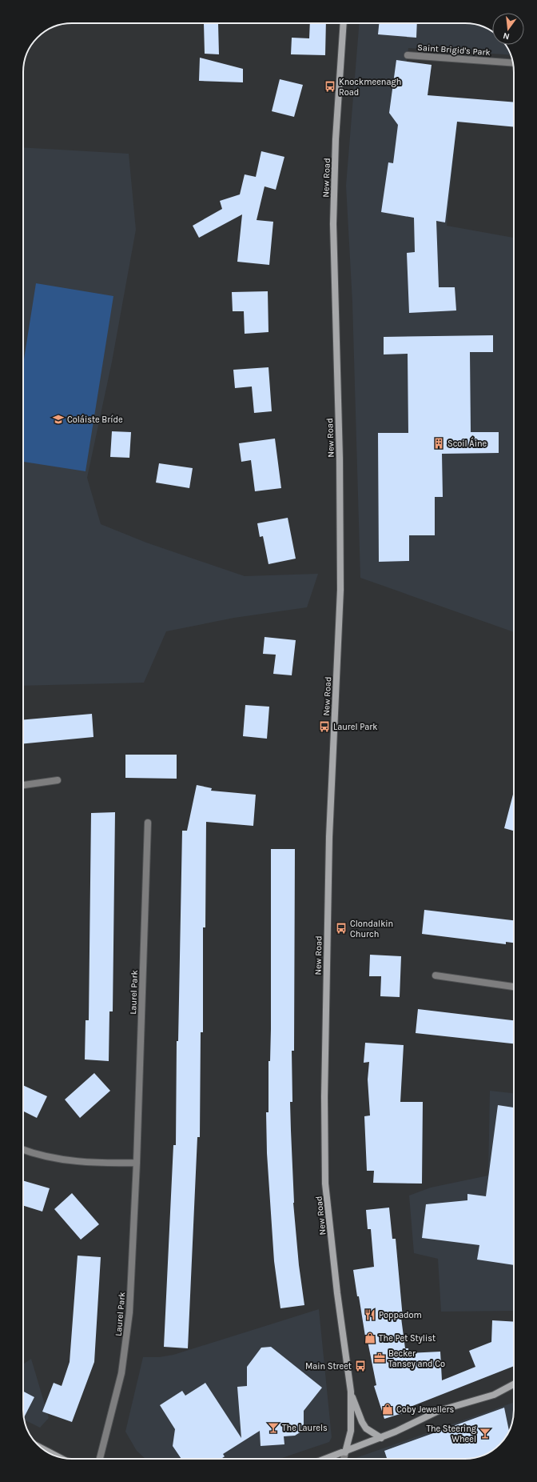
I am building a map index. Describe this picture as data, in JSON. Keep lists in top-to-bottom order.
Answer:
{
  "streets": {
    "street": ["Saint Brigid's Park", "New Road", "Laurel Park"]
  },
  "places": {
    "bus stop": [
      "Knockmeenagh Road",
      "Laurel Park",
      "Clondalkin Church",
      "Main Street"
    ],
    "school or university": ["Coláiste Bríde"],
    "building": ["Scoil Áine"],
    "restaurant": ["Poppadom"],
    "shop": ["The Pet Stylist", "Coby Jewellers"],
    "office": ["Becker Tansey and Co"],
    "bar": ["The Laurels", "The Steering Wheel"]
  },
  "north": "bottom"
}
